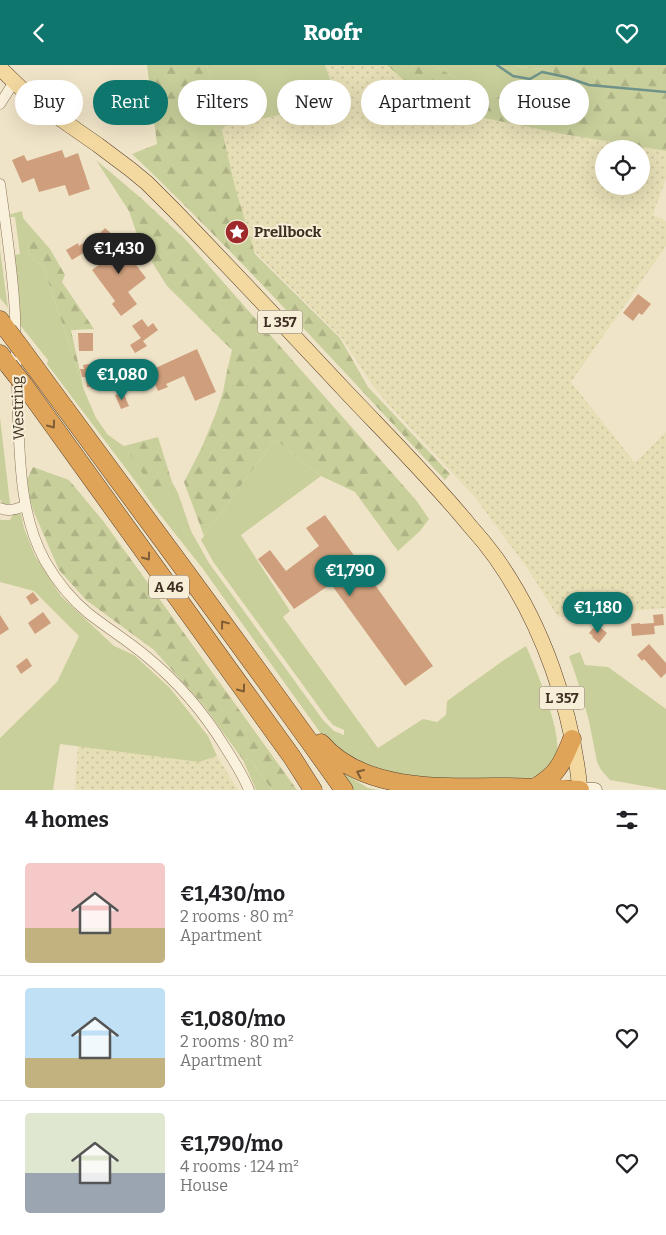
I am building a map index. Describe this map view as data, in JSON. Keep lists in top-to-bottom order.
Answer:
{
  "streets": {
    "highway": ["A 46"],
    "main road": ["L 357"],
    "street": ["Westring"]
  },
  "places": {
    "place": ["Prellbock"]
  },
  "page": {
    "header": "Roofr",
    "chip": [
      "Buy",
      "Rent",
      "Filters",
      "New",
      "Apartment",
      "House"
    ],
    "price": [
      "€1,430",
      "€1,080",
      "€1,790",
      "€1,180"
    ],
    "heading": "4 homes",
    "list": [
      {
        "name": "€1,430/mo",
        "note": "2 rooms · 80 m² · Apartment"
      },
      {
        "name": "€1,080/mo",
        "note": "2 rooms · 80 m² · Apartment"
      },
      {
        "name": "€1,790/mo",
        "note": "4 rooms · 124 m² · House"
      }
    ]
  }
}
